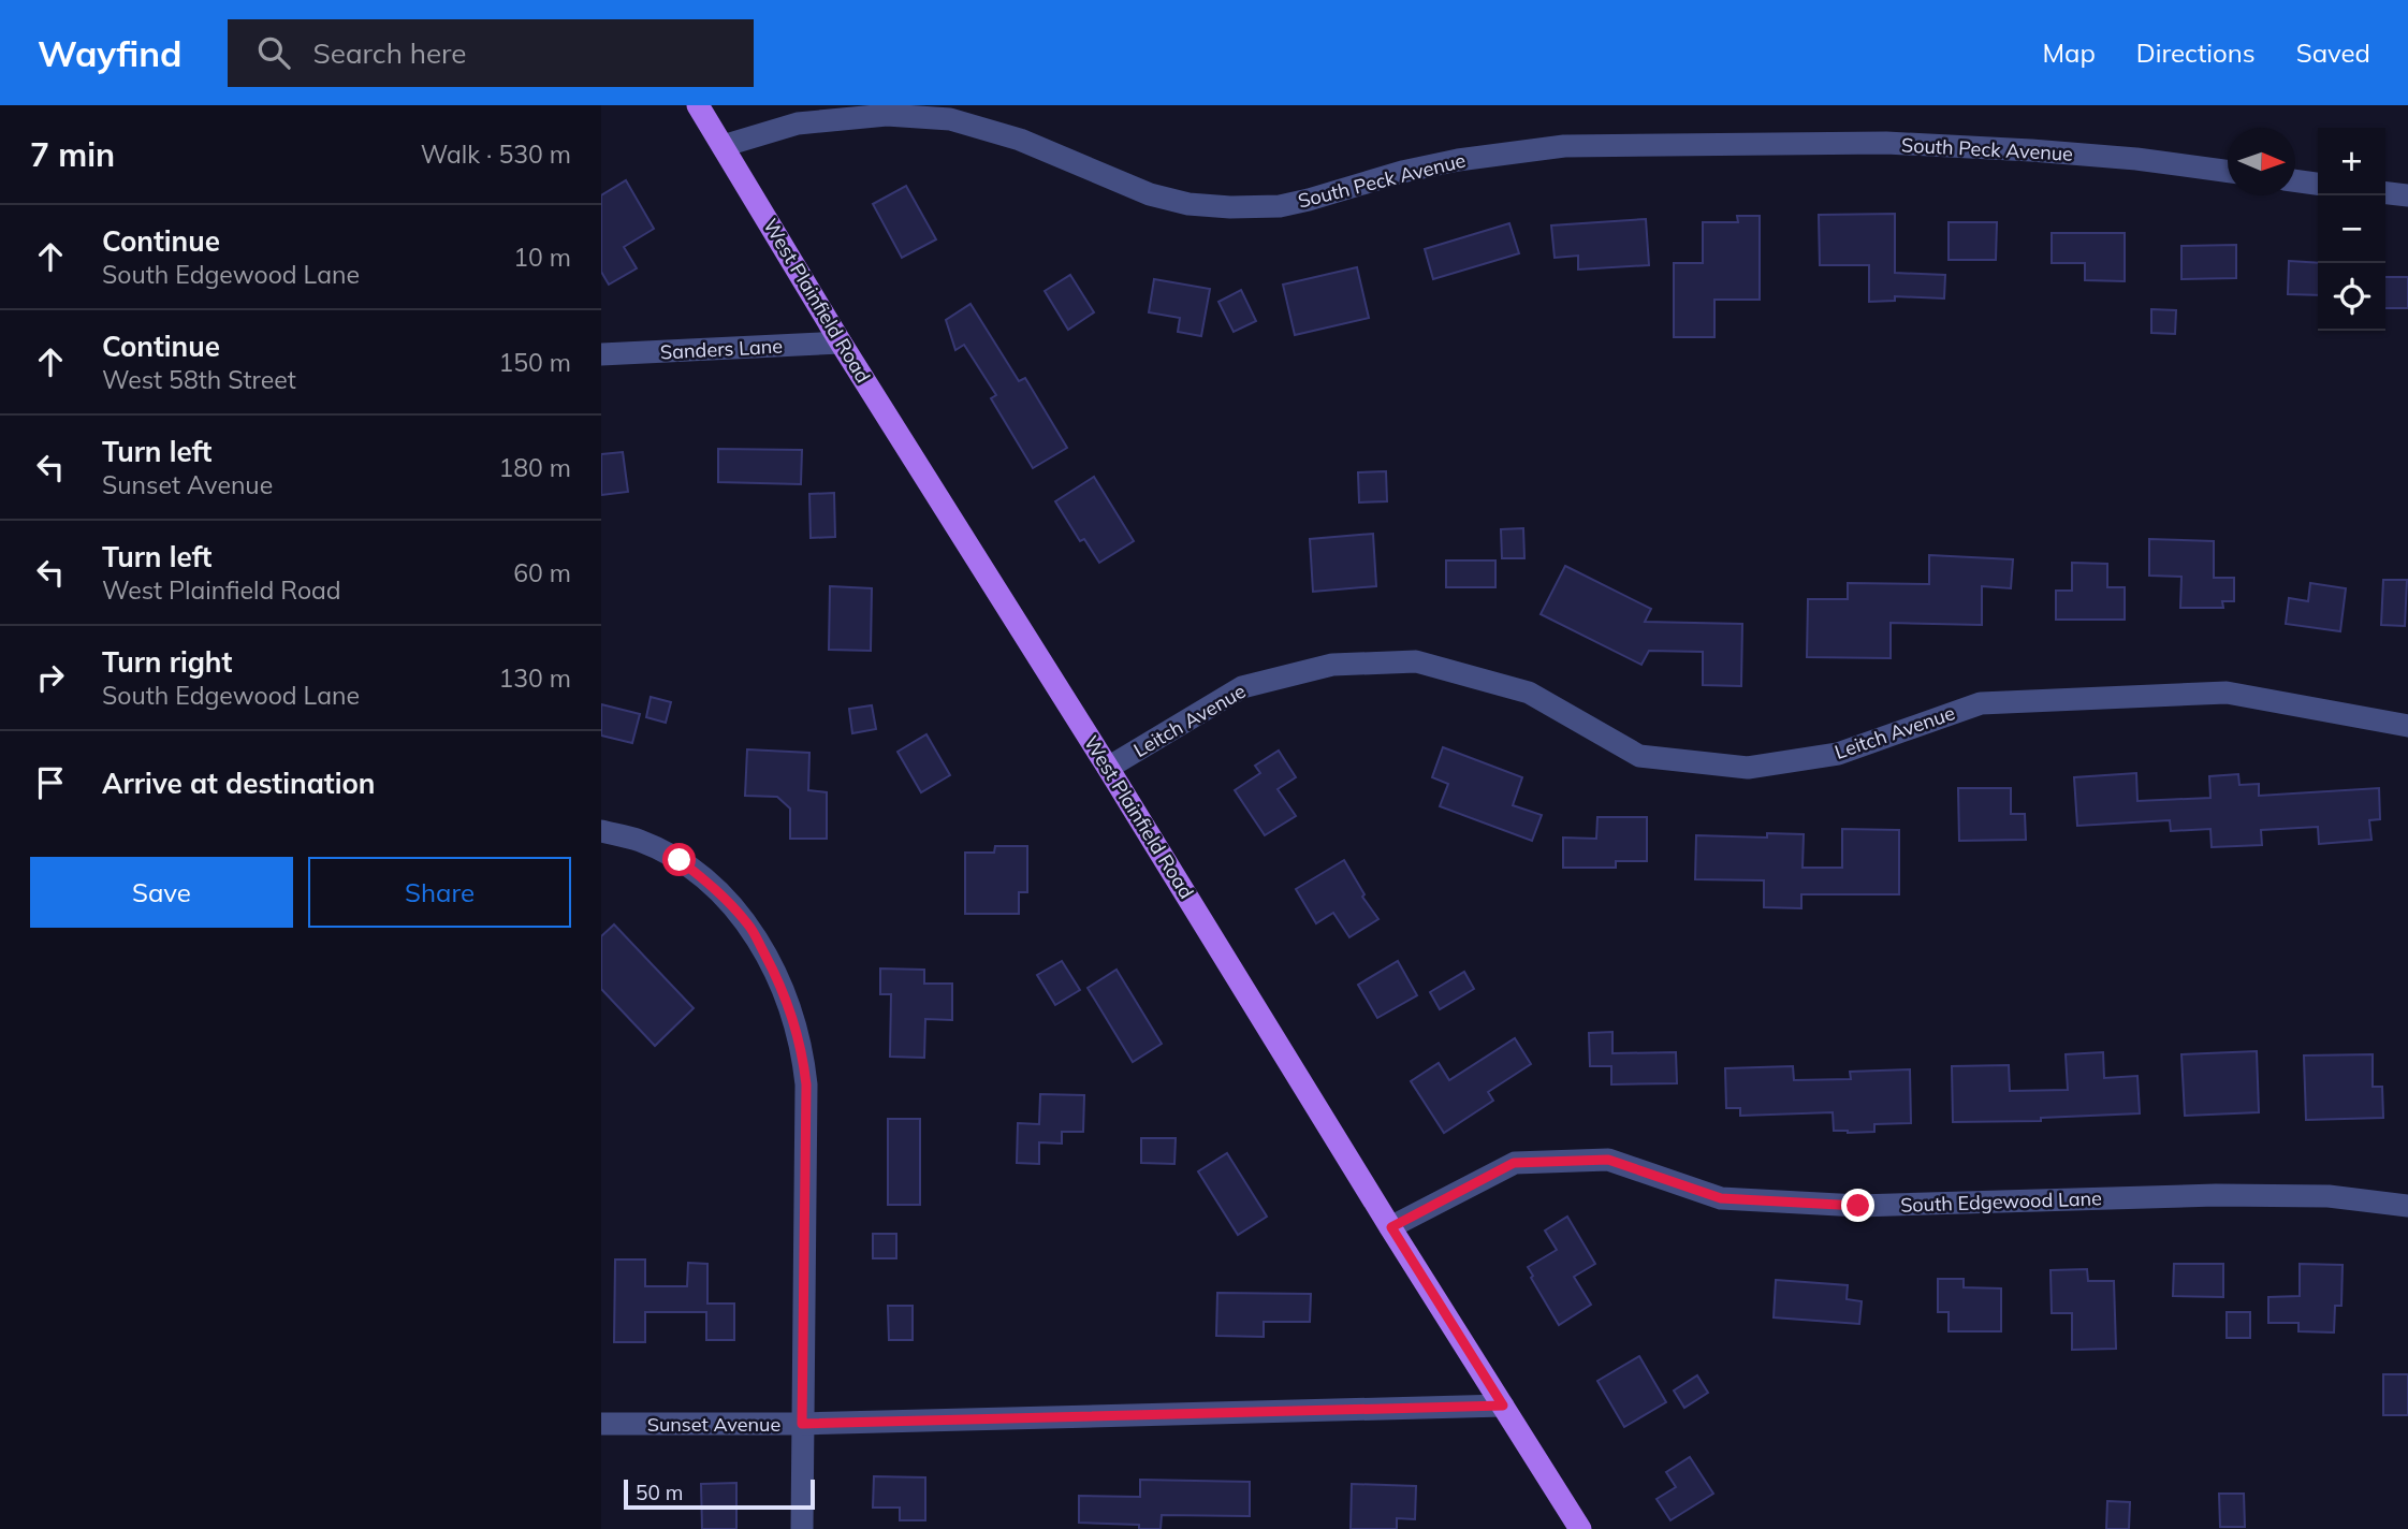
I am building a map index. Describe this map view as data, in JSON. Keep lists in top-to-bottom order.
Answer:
{
  "streets": {
    "main road": ["West Plainfield Road"],
    "street": [
      "South Peck Avenue",
      "Sanders Lane",
      "Leitch Avenue",
      "South Edgewood Lane",
      "Sunset Avenue"
    ]
  },
  "crossings": [
    ["South Peck Avenue", "West Plainfield Road"],
    ["West Plainfield Road", "Sanders Lane"],
    ["West Plainfield Road", "Leitch Avenue"],
    ["West Plainfield Road", "South Edgewood Lane"],
    ["West Plainfield Road", "Sunset Avenue"]
  ],
  "scale_bar": "50 m",
  "north": "right",
  "page": {
    "header": "Wayfind",
    "search": "Search here",
    "nav": ["Map", "Directions", "Saved"],
    "heading": ["7 min", "Walk · 530 m"],
    "map_buttons": ["+", "−"],
    "list": [
      ["Continue", "South Edgewood Lane", "10 m"],
      ["Continue", "West 58th Street", "150 m"],
      ["Turn left", "Sunset Avenue", "180 m"],
      ["Turn left", "West Plainfield Road", "60 m"],
      ["Turn right", "South Edgewood Lane", "130 m"],
      "Arrive at destination"
    ],
    "buttons": ["Save", "Share"],
    "scale": "50 m"
  }
}
